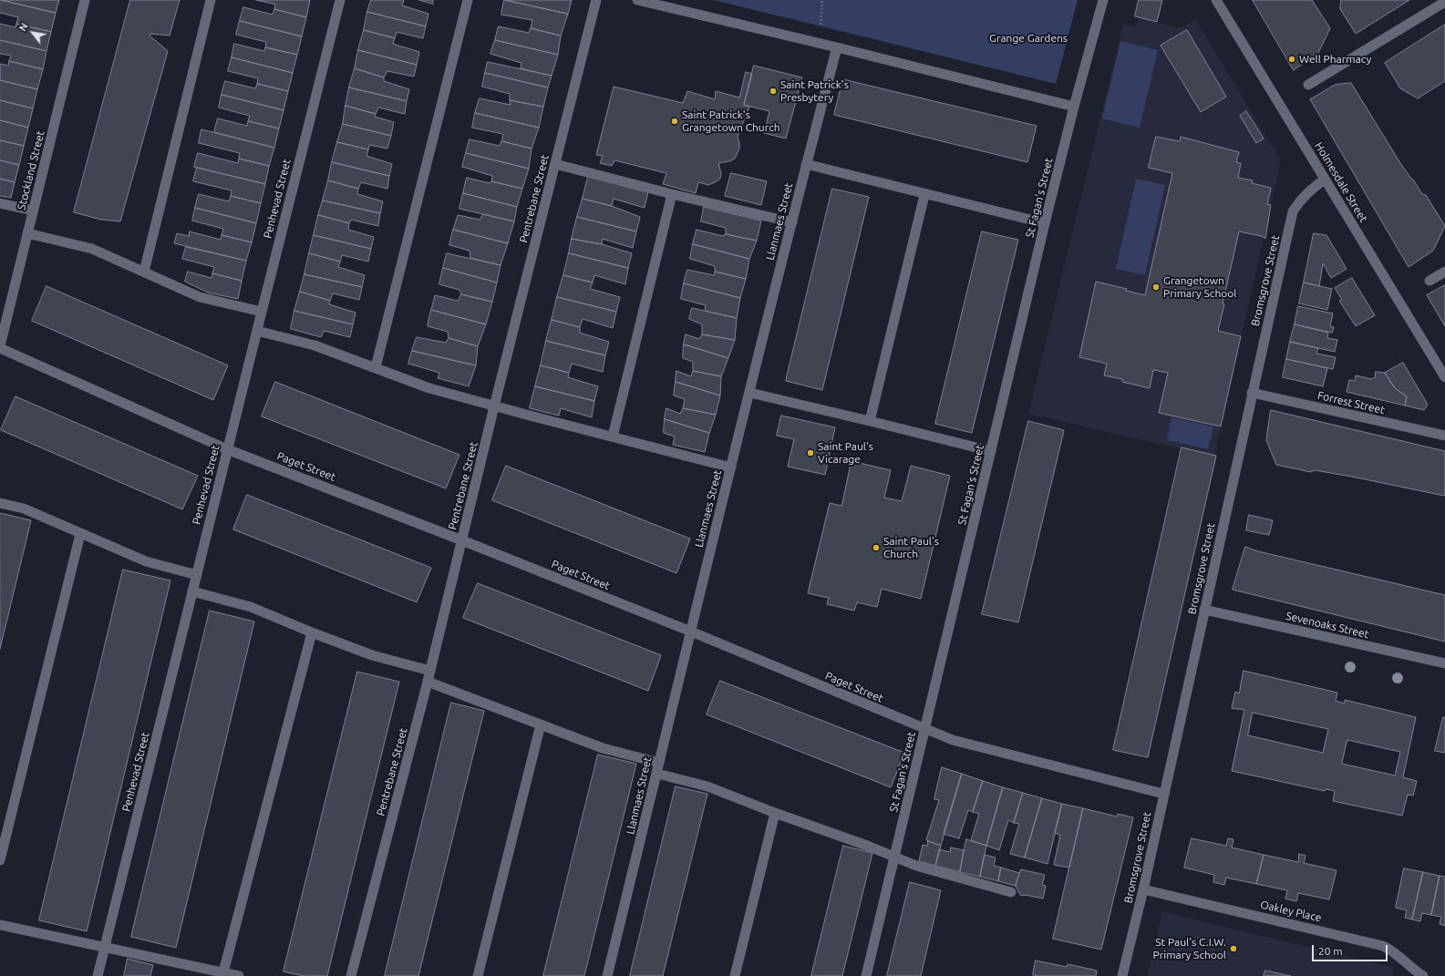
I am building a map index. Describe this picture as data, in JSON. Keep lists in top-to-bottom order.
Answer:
{
  "streets": {
    "street": [
      "Stockland Street",
      "Holmesdale Street",
      "St Fagan's Street",
      "Penhevad Street",
      "Pentrebane Street",
      "Llanmaes Street",
      "Bromsgrove Street",
      "Forrest Street",
      "Paget Street",
      "Sevenoaks Street",
      "Oakley Place"
    ]
  },
  "crossings": [
    ["Stockland Street", "Paget Street"],
    ["Holmesdale Street", "Bromsgrove Street"],
    ["St Fagan's Street", "Paget Street"],
    ["Penhevad Street", "Paget Street"],
    ["Pentrebane Street", "Paget Street"],
    ["Llanmaes Street", "Paget Street"],
    ["Bromsgrove Street", "Forrest Street"],
    ["Bromsgrove Street", "Paget Street"],
    ["Bromsgrove Street", "Sevenoaks Street"],
    ["Bromsgrove Street", "Oakley Place"]
  ],
  "parks": ["Grange Gardens"],
  "places": [
    "Well Pharmacy",
    "Saint Patrick's Presbytery",
    "Saint Patrick's Grangetown Church",
    "Grangetown Primary School",
    "Saint Paul's Vicarage",
    "Saint Paul's Church",
    "St Paul's C.I.W. Primary School"
  ],
  "scale_bar": "20 m",
  "north": "top left"
}
